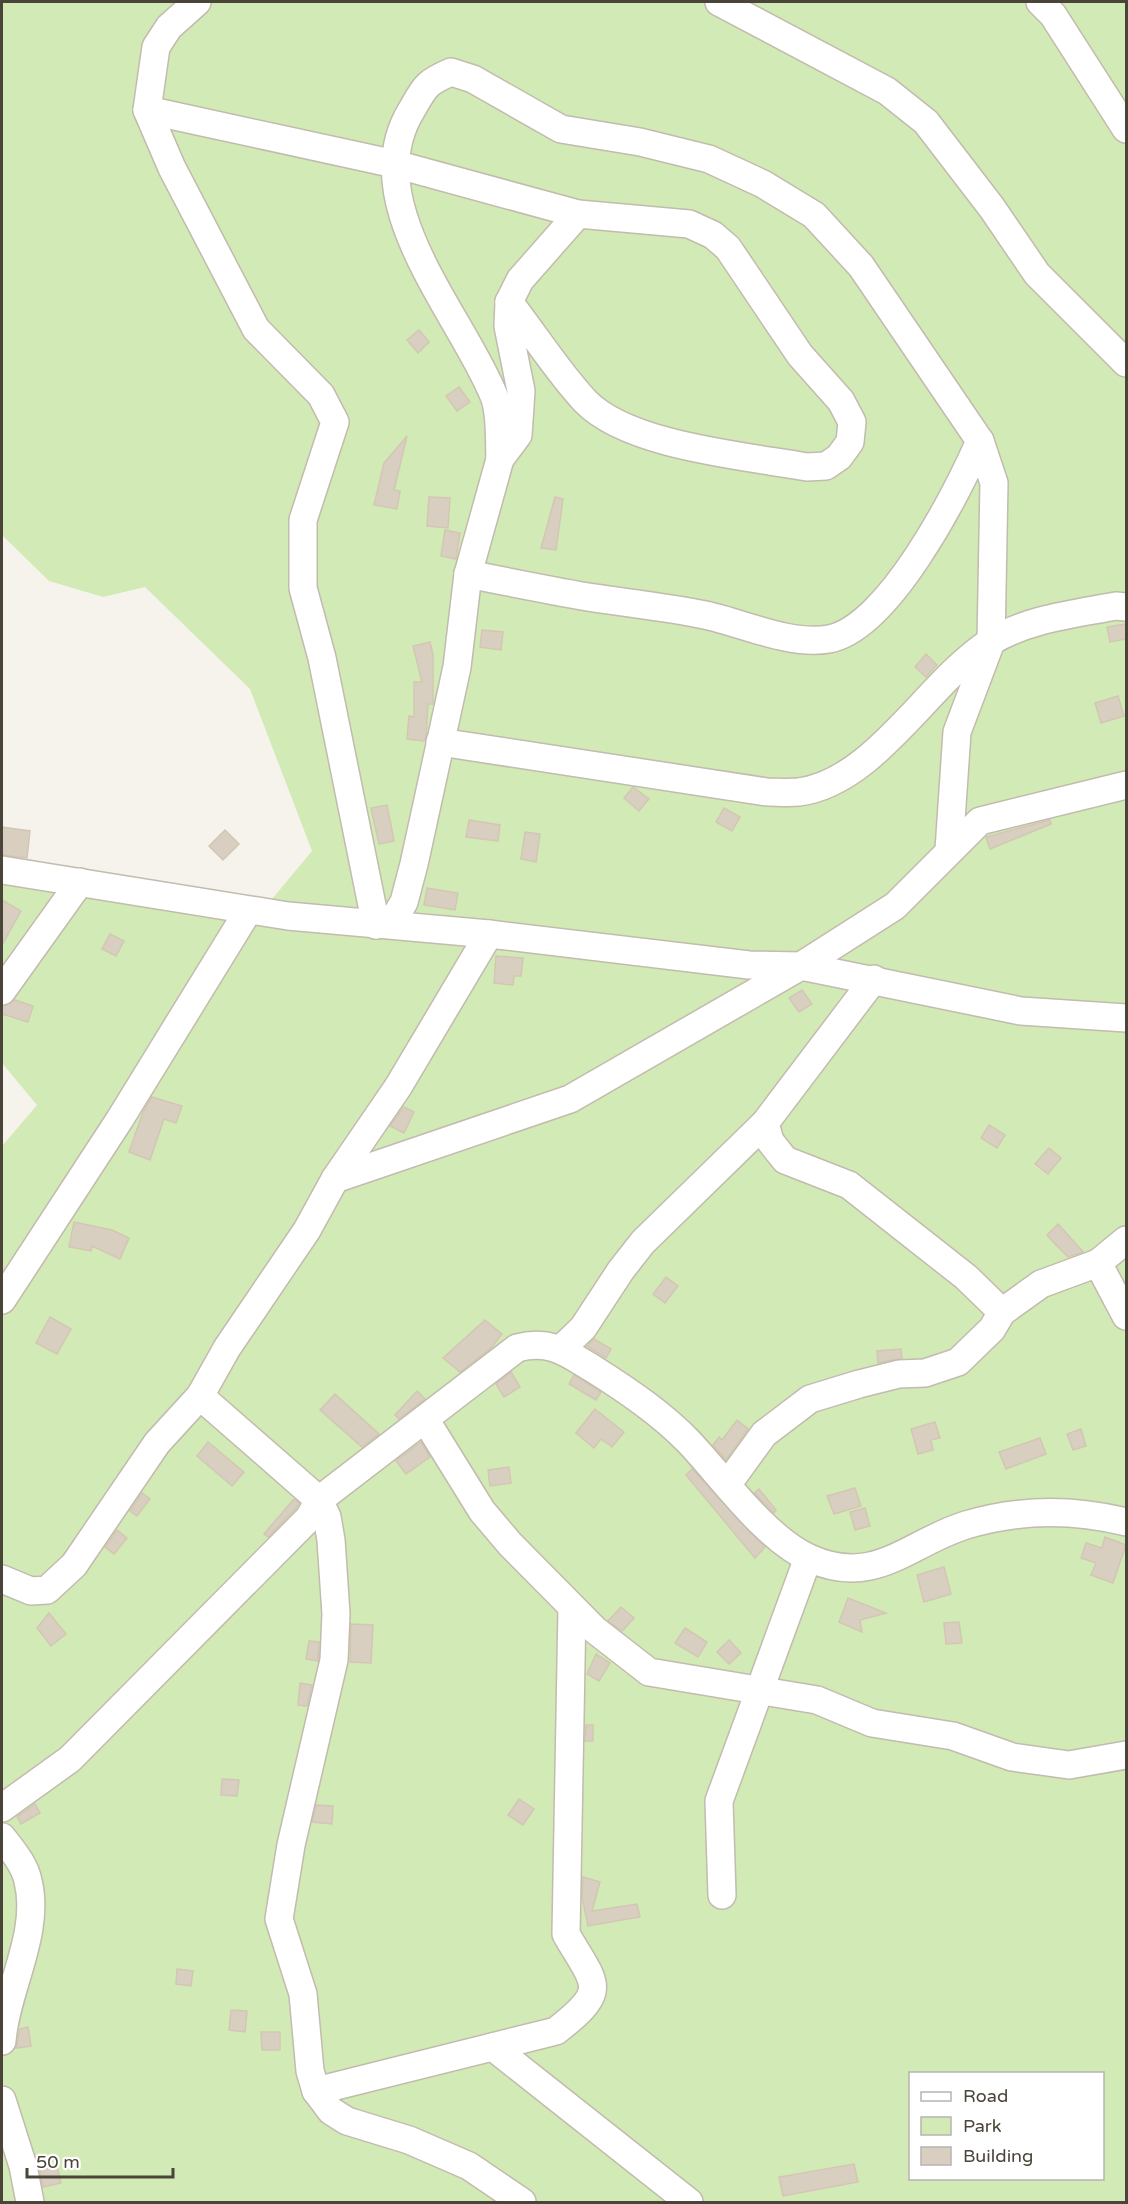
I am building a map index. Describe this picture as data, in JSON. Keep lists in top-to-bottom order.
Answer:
{
  "legend": ["Road", "Park", "Building"],
  "scale_bar": "50 m"
}
